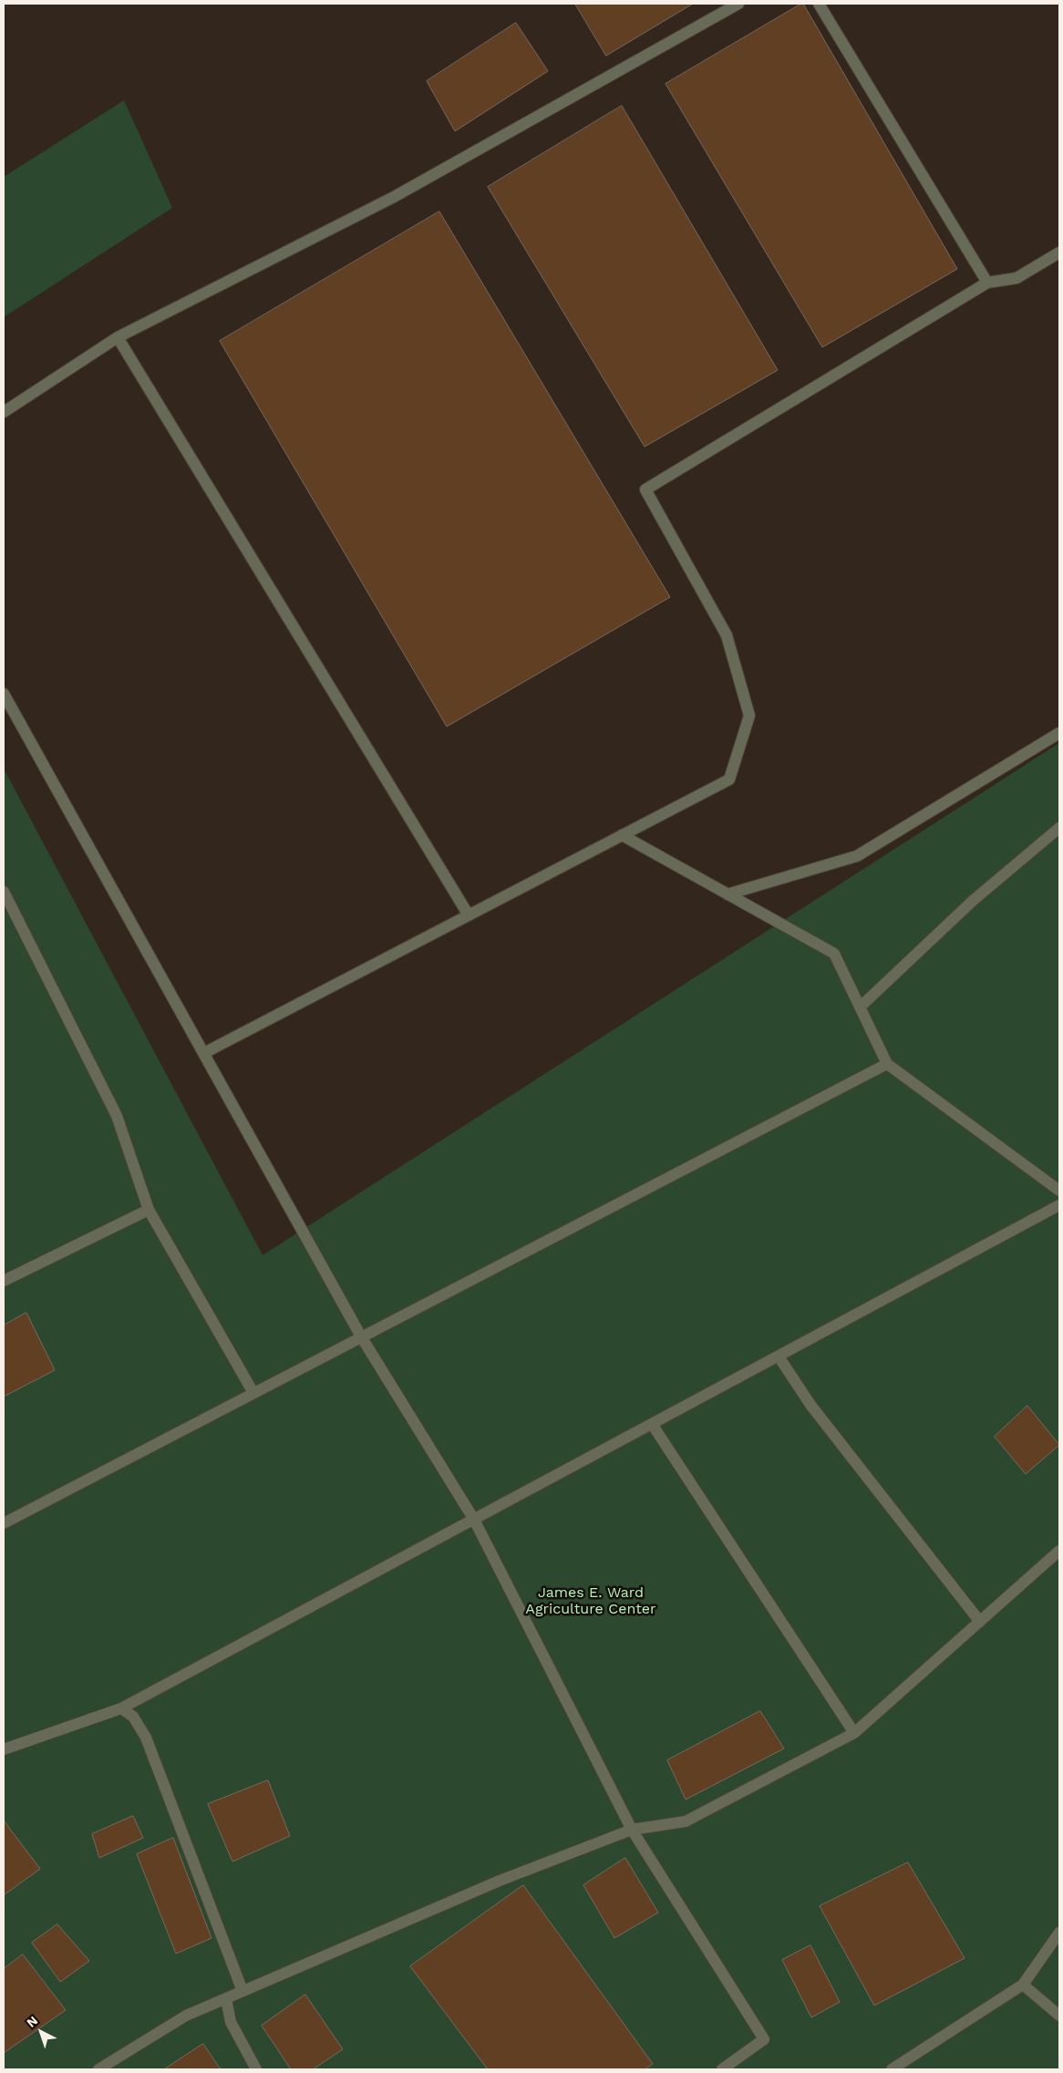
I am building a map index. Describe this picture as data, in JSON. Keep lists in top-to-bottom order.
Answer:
{
  "parks": ["James E. Ward Agriculture Center"],
  "north": "top left"
}
